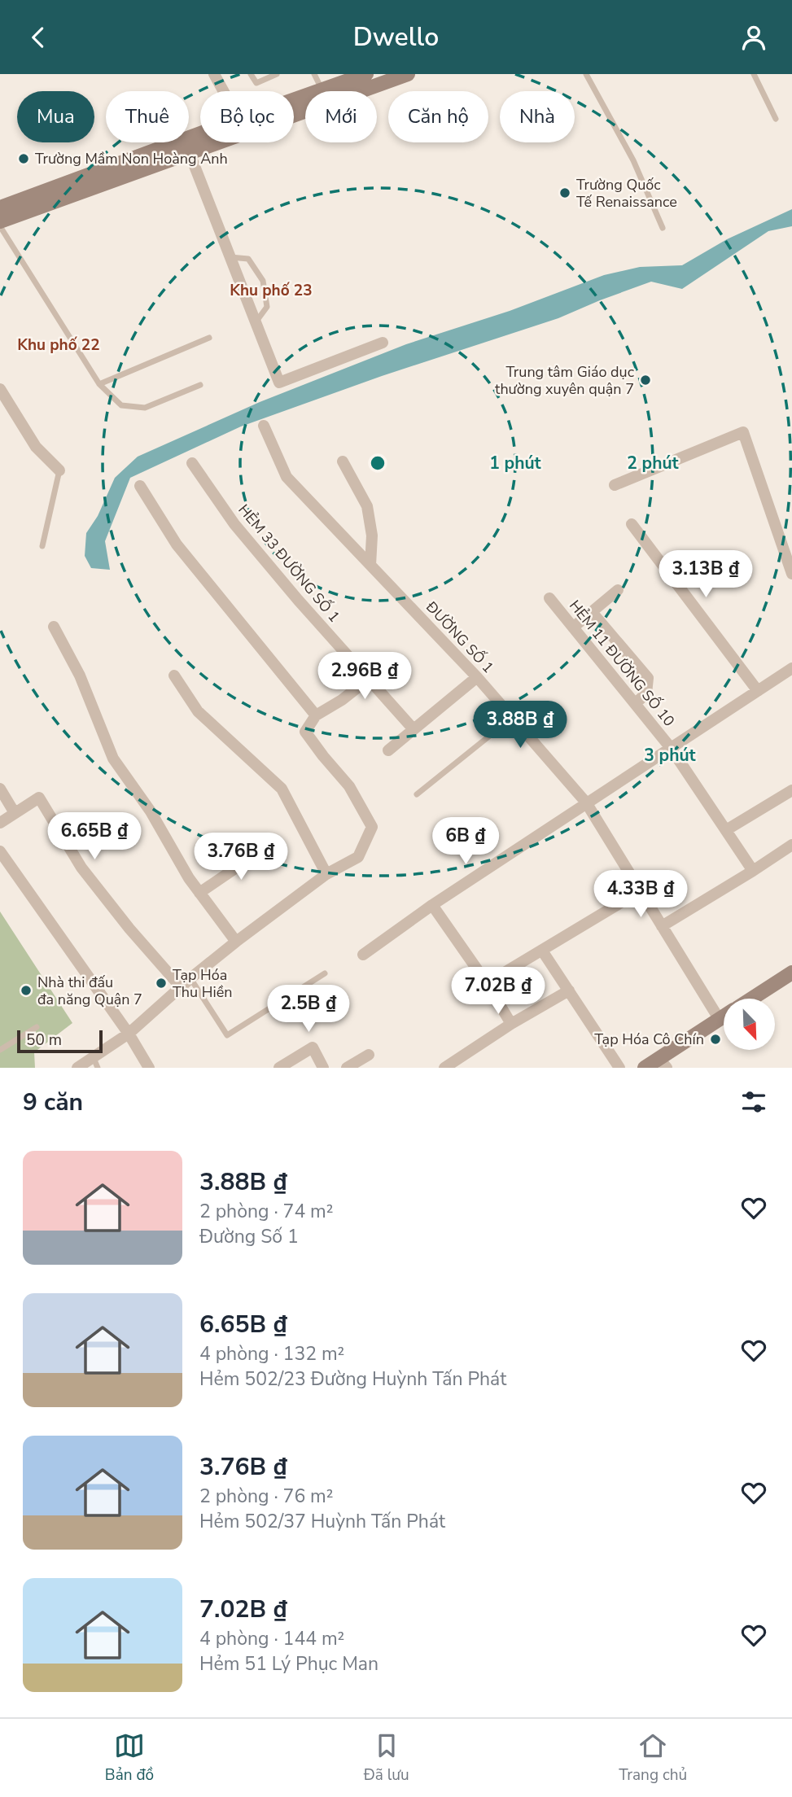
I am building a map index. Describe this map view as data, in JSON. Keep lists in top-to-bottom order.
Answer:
{
  "streets": {
    "street": ["HẺM 33 ĐƯỜNG SỐ 1", "ĐƯỜNG SỐ 1", "HẺM 11 ĐƯỜNG SỐ 10"]
  },
  "districts": ["Khu phố 23", "Khu phố 22"],
  "places": [
    "Trường Mầm Non Hoàng Anh",
    "Trường Quốc Tế Renaissance",
    "Trung tâm Giáo dục thường xuyên quận 7",
    "Tạp Hóa Thu Hiền",
    "Nhà thi đấu đa năng Quận 7",
    "Tạp Hóa Cô Chín"
  ],
  "scale_bar": "50 m",
  "north": "bottom right",
  "page": {
    "header": "Dwello",
    "chip": [
      "Mua",
      "Thuê",
      "Bộ lọc",
      "Mới",
      "Căn hộ",
      "Nhà"
    ],
    "price": [
      "3.13B ₫",
      "2.96B ₫",
      "3.88B ₫",
      "6.65B ₫",
      "6B ₫",
      "3.76B ₫",
      "4.33B ₫",
      "7.02B ₫",
      "2.5B ₫"
    ],
    "scale": "50 m",
    "heading": "9 căn",
    "list": [
      {
        "name": "3.88B ₫",
        "note": "2 phòng · 74 m² · Đường Số 1"
      },
      {
        "name": "6.65B ₫",
        "note": "4 phòng · 132 m² · Hẻm 502/23 Đường Huỳnh Tấn Phát"
      },
      {
        "name": "3.76B ₫",
        "note": "2 phòng · 76 m² · Hẻm 502/37 Huỳnh Tấn Phát"
      },
      {
        "name": "7.02B ₫",
        "note": "4 phòng · 144 m² · Hẻm 51 Lý Phục Man"
      }
    ],
    "tabs": ["Bản đồ", "Đã lưu", "Trang chủ"]
  },
  "rings": ["1 phút", "2 phút", "3 phút"]
}
